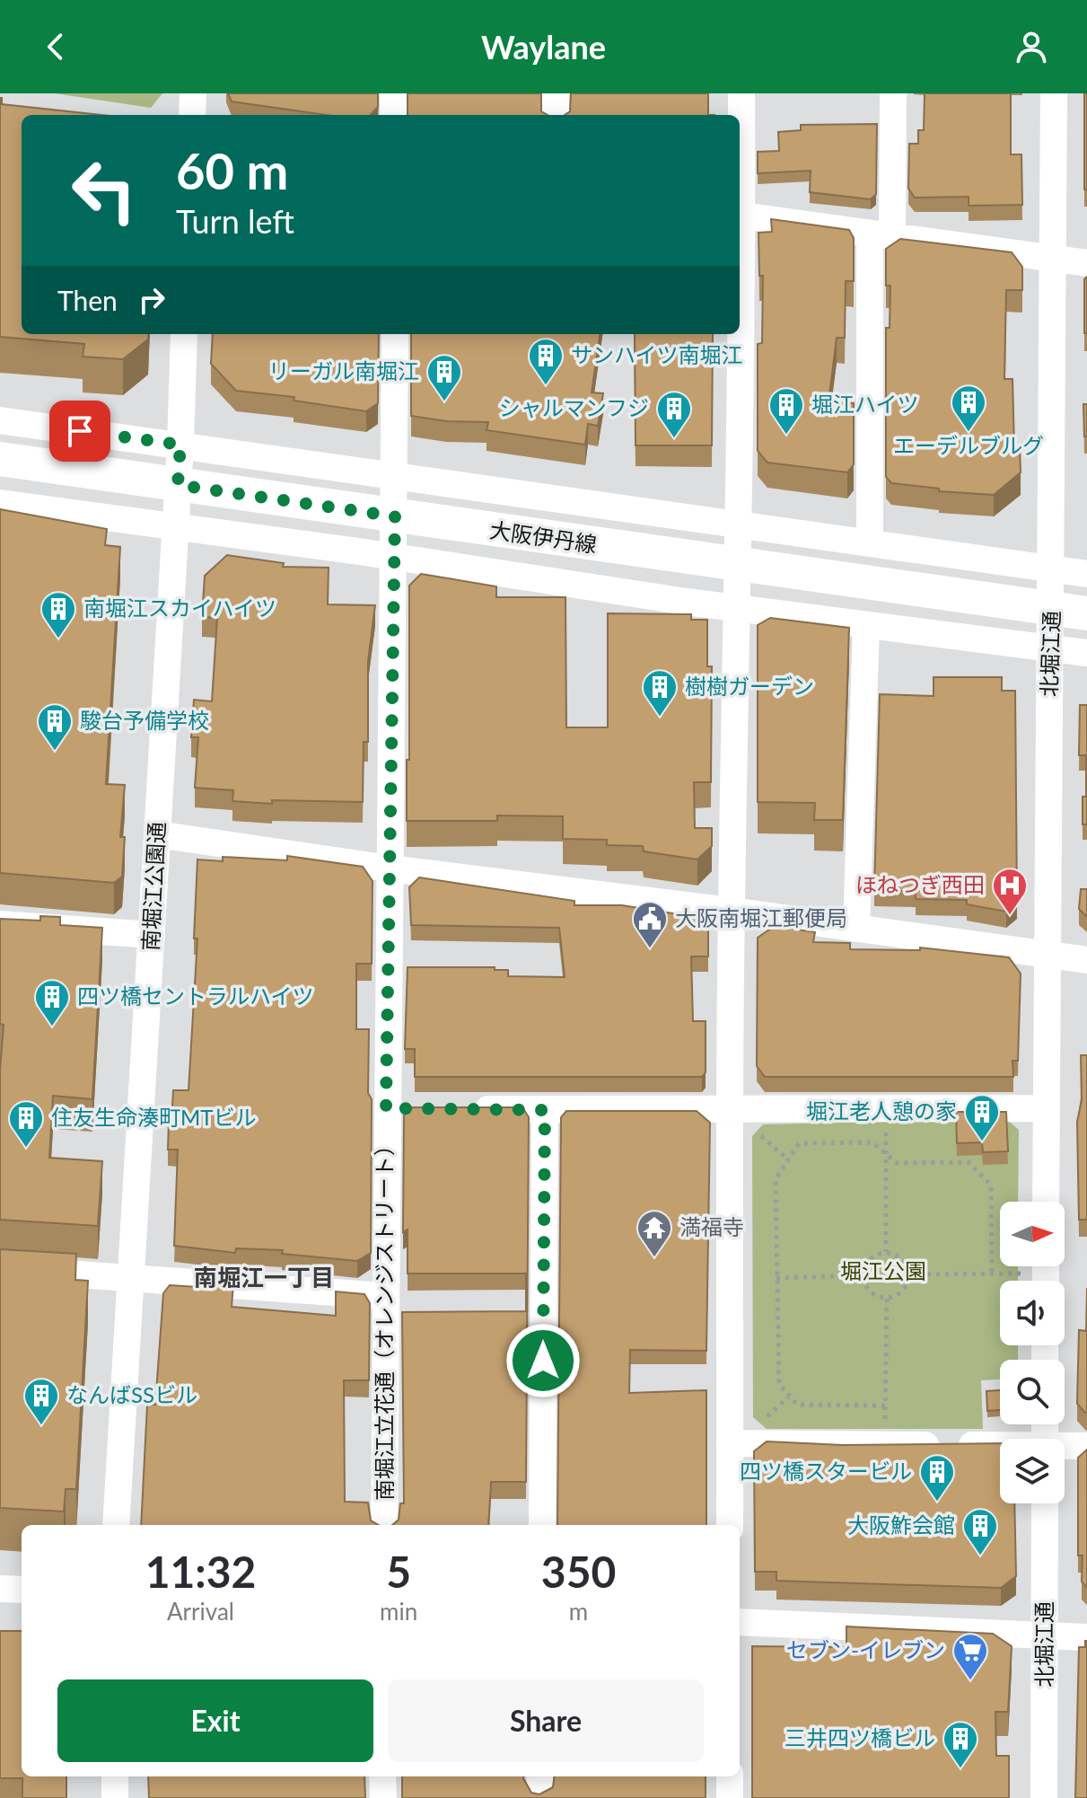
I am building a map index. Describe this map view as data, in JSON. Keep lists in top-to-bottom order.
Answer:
{
  "streets": {
    "main road": ["大阪伊丹線"],
    "street": ["北堀江通", "南堀江公園通", "南堀江立花通（オレンジストリート）"]
  },
  "crossings": [
    ["大阪伊丹線", "北堀江通"],
    ["大阪伊丹線", "南堀江公園通"],
    ["大阪伊丹線", "南堀江立花通（オレンジストリート）"]
  ],
  "districts": ["南堀江一丁目"],
  "parks": ["堀江公園"],
  "places": {
    "building": [
      "サンハイツ南堀江",
      "リーガル南堀江",
      "エーデルブルグ",
      "堀江ハイツ",
      "シャルマンフジ",
      "南堀江スカイハイツ",
      "樹樹ガーデン",
      "駿台予備学校",
      "四ツ橋セントラルハイツ",
      "堀江老人憩の家",
      "住友生命湊町MTビル",
      "なんばSSビル",
      "四ツ橋スタービル",
      "大阪鮓会館",
      "三井四ツ橋ビル"
    ],
    "hospital": ["ほねつぎ西田"],
    "public building": ["大阪南堀江郵便局"],
    "temple": ["満福寺"],
    "supermarket": ["セブン-イレブン"]
  },
  "north": "right",
  "page": {
    "header": "Waylane",
    "turn": ["60 m", "Turn left"],
    "then": "Then",
    "eta": [
      "11:32",
      "Arrival",
      "5",
      "min",
      "350",
      "m"
    ],
    "buttons": ["Exit", "Share"]
  }
}
